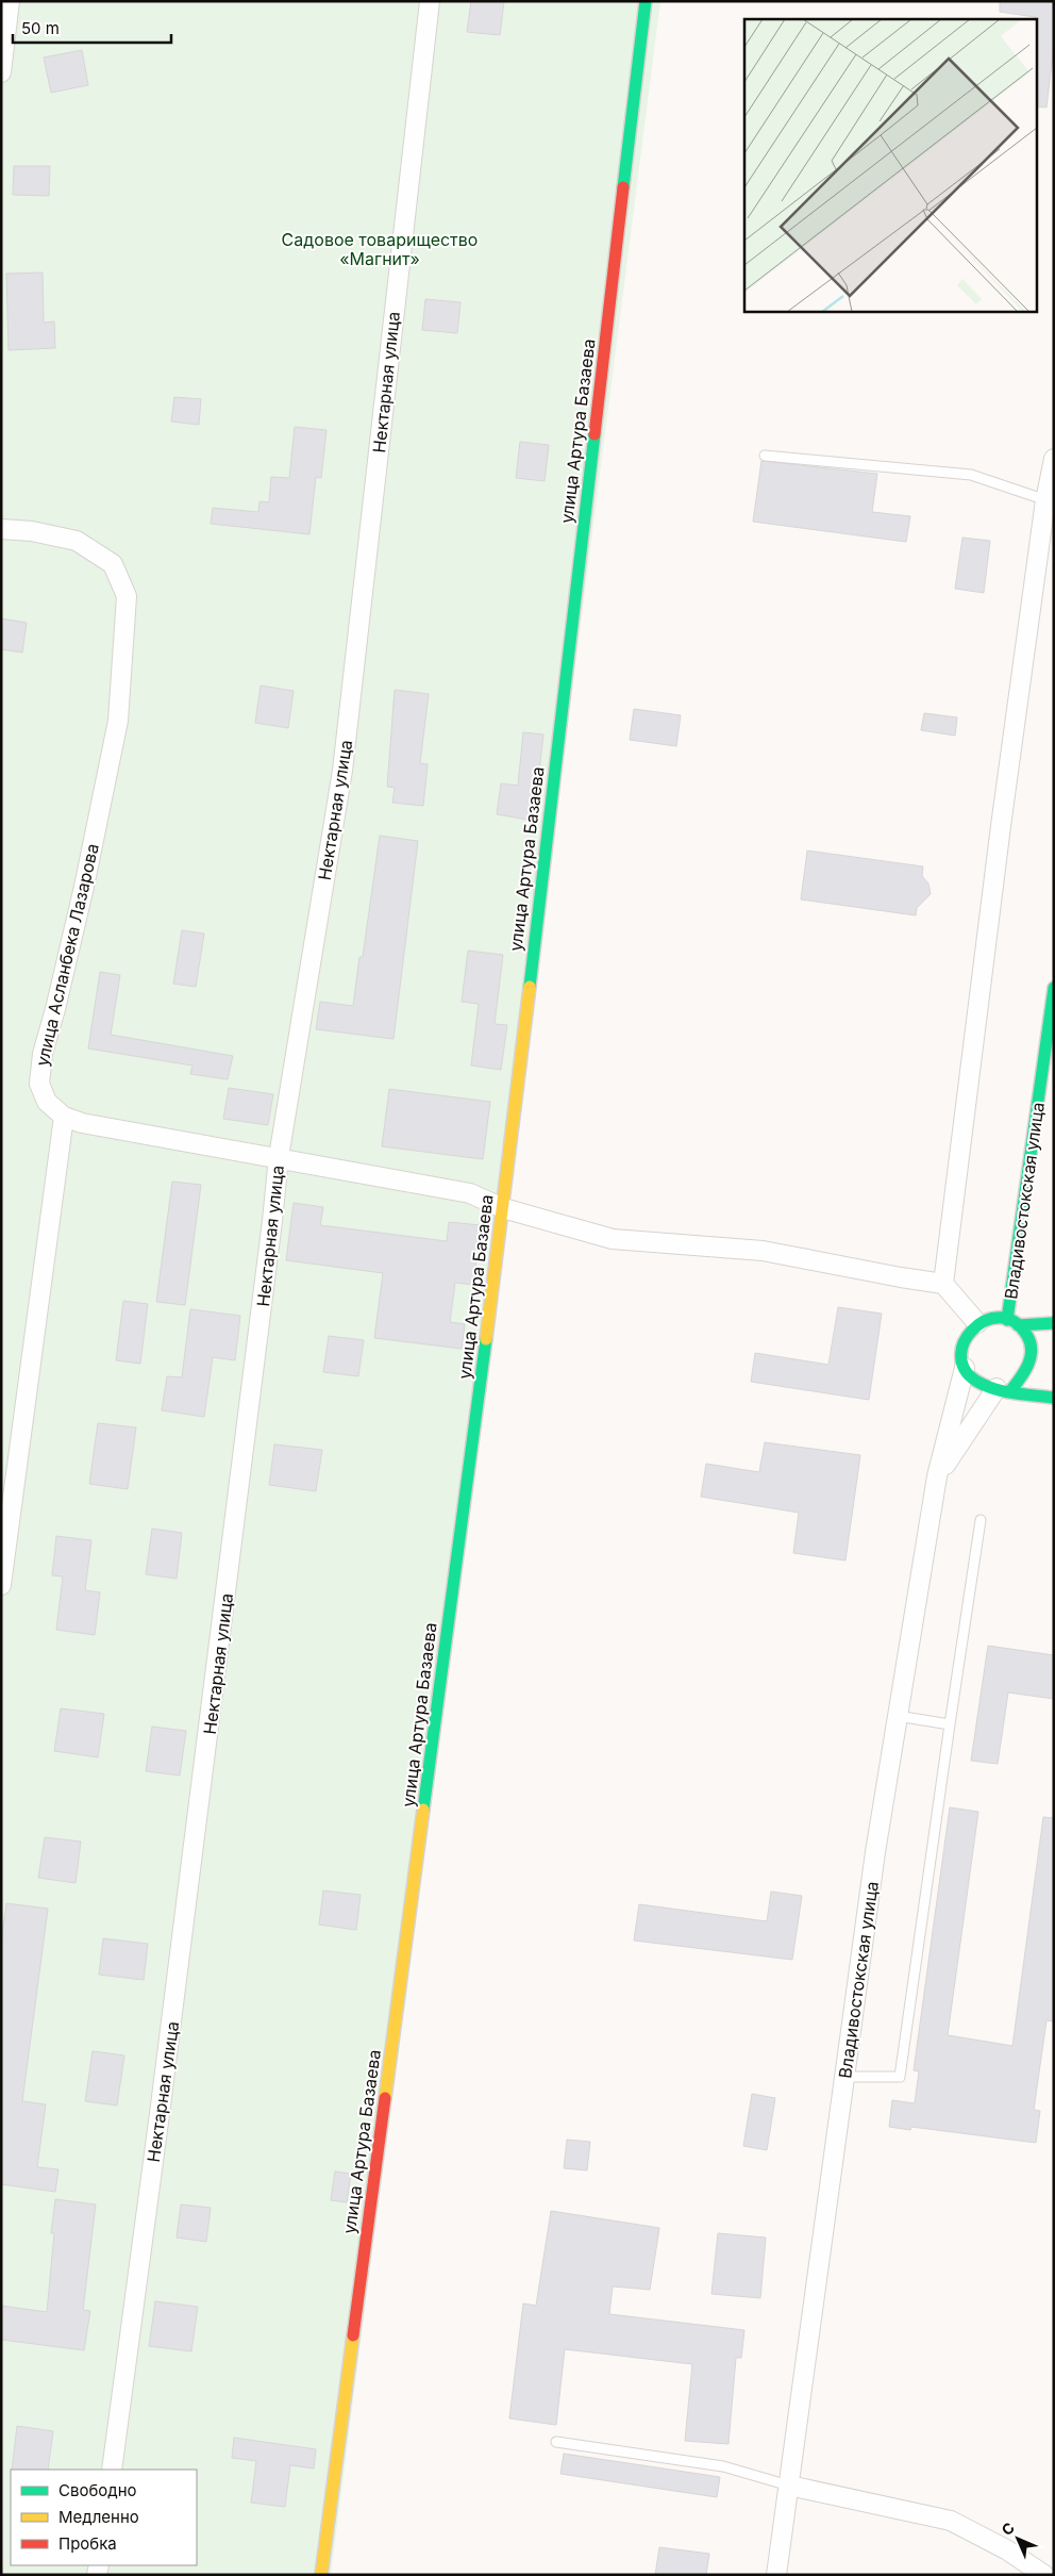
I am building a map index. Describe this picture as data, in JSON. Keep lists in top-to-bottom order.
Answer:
{
  "streets": {
    "street": [
      "Нектарная улица",
      "улица Артура Базаева",
      "улица Асланбека Лазарова",
      "Владивостокская улица"
    ]
  },
  "crossings": [
    ["Нектарная улица", "улица Асланбека Лазарова"],
    ["улица Артура Базаева", "улица Асланбека Лазарова"]
  ],
  "parks": ["Садовое товарищество «Магнит»"],
  "legend": ["Свободно", "Медленно", "Пробка"],
  "scale_bar": "50 m",
  "north": "top left"
}
